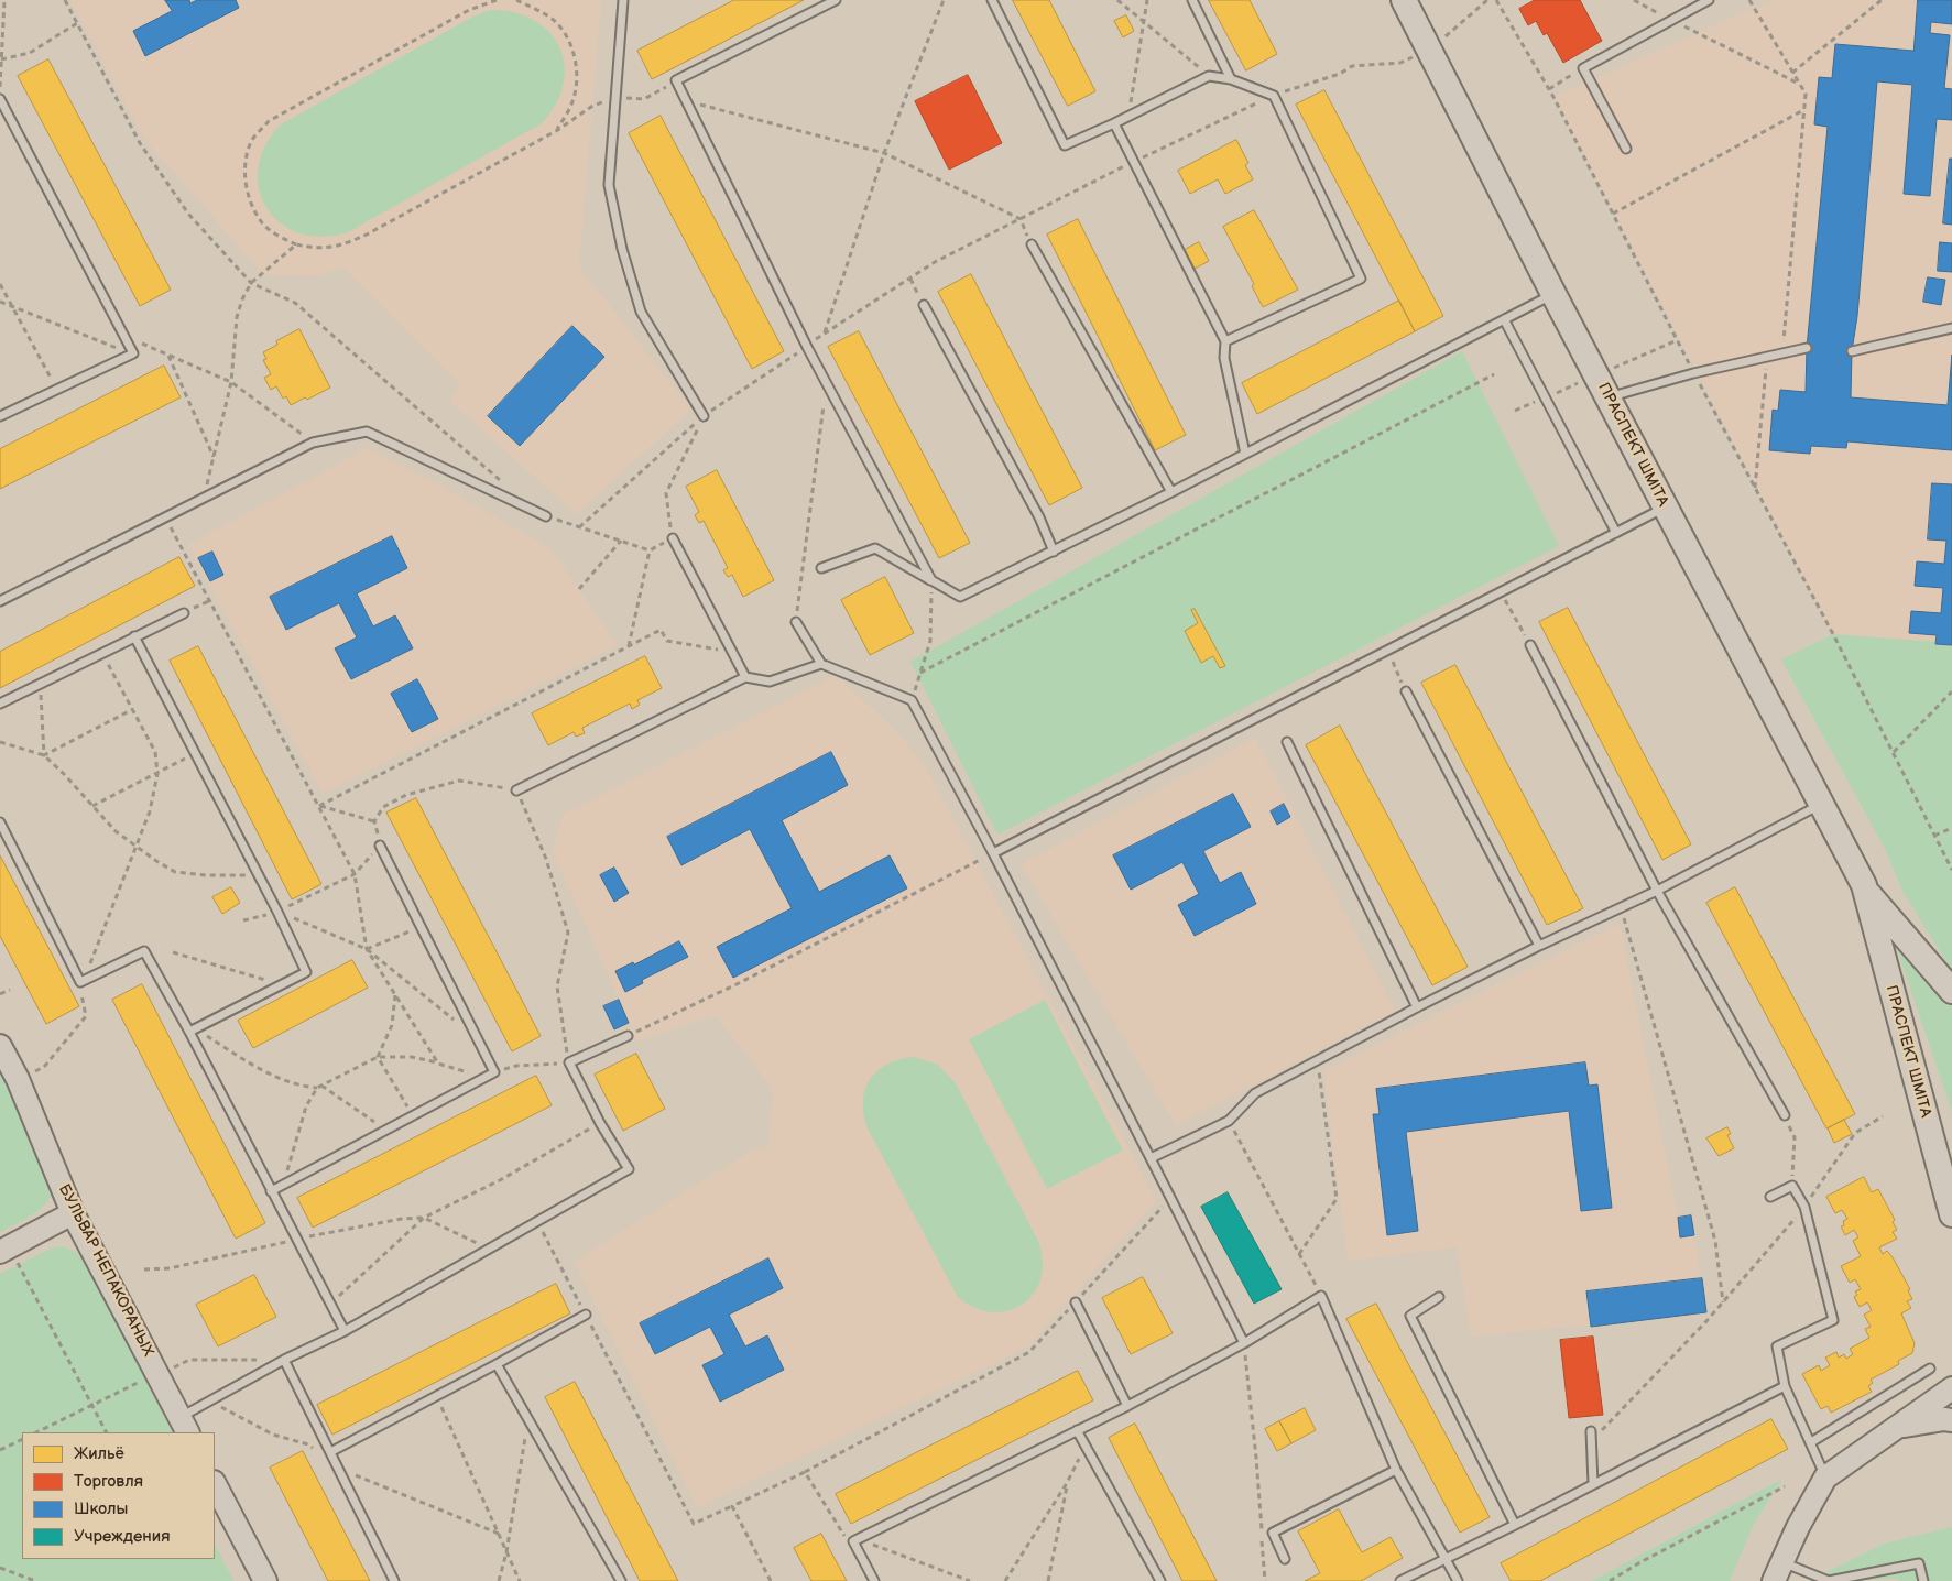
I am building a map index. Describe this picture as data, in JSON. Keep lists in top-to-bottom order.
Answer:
{
  "streets": {
    "main road": ["ПРАСПЕКТ ШМІТА", "БУЛЬВАР НЕПАКОРАНЫХ"]
  },
  "legend": [
    "Жильё",
    "Торговля",
    "Школы",
    "Учреждения"
  ]
}
